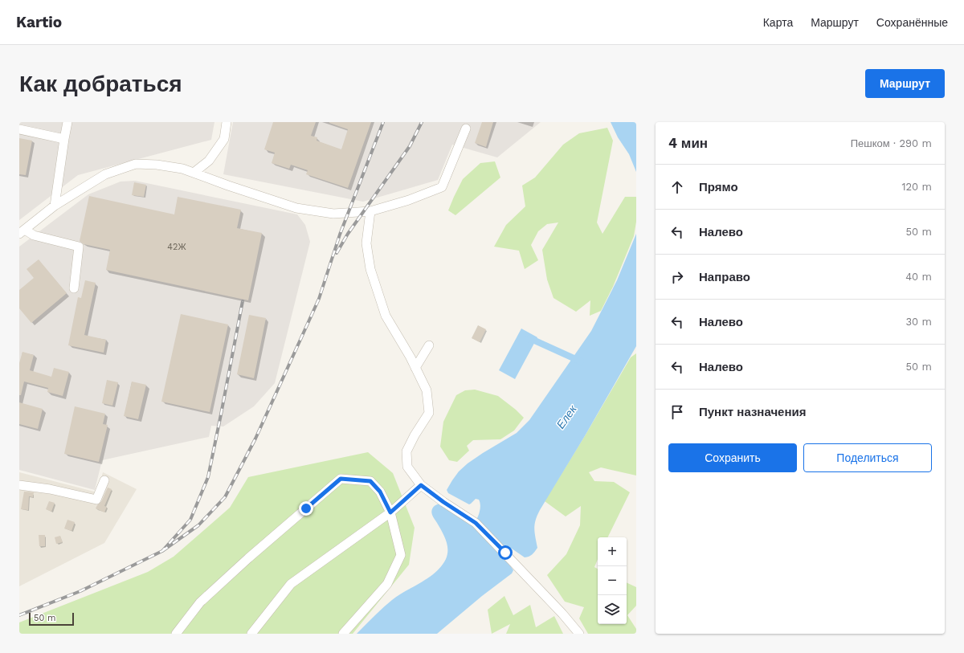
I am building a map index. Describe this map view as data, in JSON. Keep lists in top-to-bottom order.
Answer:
{
  "water": ["Елек"],
  "house_numbers": ["42Ж"],
  "scale_bar": "50 m",
  "page": {
    "header": "Kartio",
    "nav": ["Карта", "Маршрут", "Сохранённые"],
    "buttons": [
      "Маршрут",
      ["Сохранить", "Поделиться"]
    ],
    "title": "Как добраться",
    "heading": ["4 мин", "Пешком · 290 m"],
    "list": [
      ["Прямо", "120 m"],
      ["Налево", "50 m"],
      ["Направо", "40 m"],
      ["Налево", "30 m"],
      ["Налево", "50 m"],
      "Пункт назначения"
    ],
    "map_buttons": ["+", "−"],
    "scale": "50 m"
  }
}
